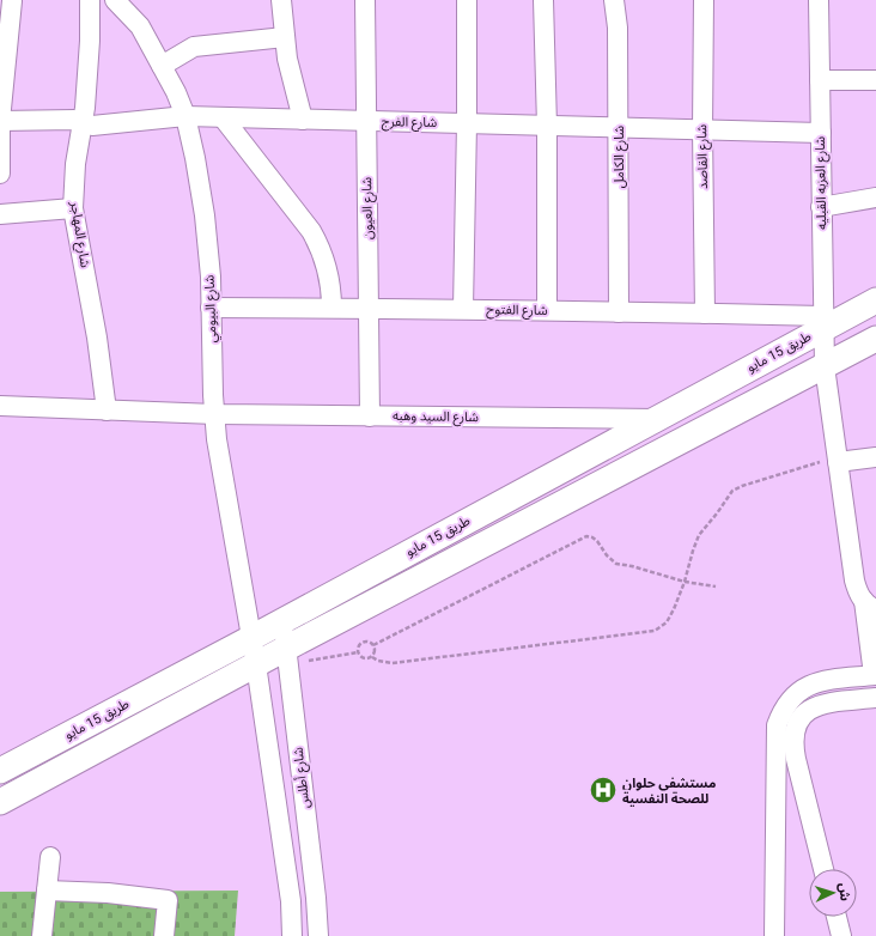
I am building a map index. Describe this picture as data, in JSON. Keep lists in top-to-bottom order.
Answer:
{
  "streets": {
    "main road": ["طريق 15 مايو"],
    "street": [
      "شارع الفرج",
      "شارع الكامل",
      "شارع القاصد",
      "شارع العزبه القبليه",
      "شارع العيون",
      "شارع المهاجر",
      "شارع البيومي",
      "شارع الفتوح",
      "شارع السيد وهبه",
      "شارع أطلس"
    ]
  },
  "crossings": [
    ["شارع الفرج", "شارع الكامل"],
    ["شارع الفرج", "شارع القاصد"],
    ["شارع الفرج", "شارع العزبه القبليه"],
    ["شارع الفرج", "شارع العيون"],
    ["شارع الفرج", "شارع المهاجر"],
    ["شارع الفرج", "شارع البيومي"],
    ["شارع الكامل", "شارع الفتوح"],
    ["شارع القاصد", "شارع الفتوح"],
    ["شارع العزبه القبليه", "شارع الفتوح"],
    ["شارع العزبه القبليه", "طريق 15 مايو"],
    ["شارع العيون", "شارع الفتوح"],
    ["شارع العيون", "شارع السيد وهبه"],
    ["شارع المهاجر", "شارع السيد وهبه"],
    ["شارع البيومي", "شارع الفتوح"],
    ["شارع البيومي", "طريق 15 مايو"],
    ["شارع البيومي", "شارع السيد وهبه"],
    ["شارع البيومي", "شارع أطلس"],
    ["شارع الفتوح", "طريق 15 مايو"],
    ["طريق 15 مايو", "شارع السيد وهبه"],
    ["طريق 15 مايو", "شارع أطلس"]
  ],
  "places": {
    "hospital": ["مستشفي حلوان للصحة النفسية"]
  },
  "north": "right"
}
